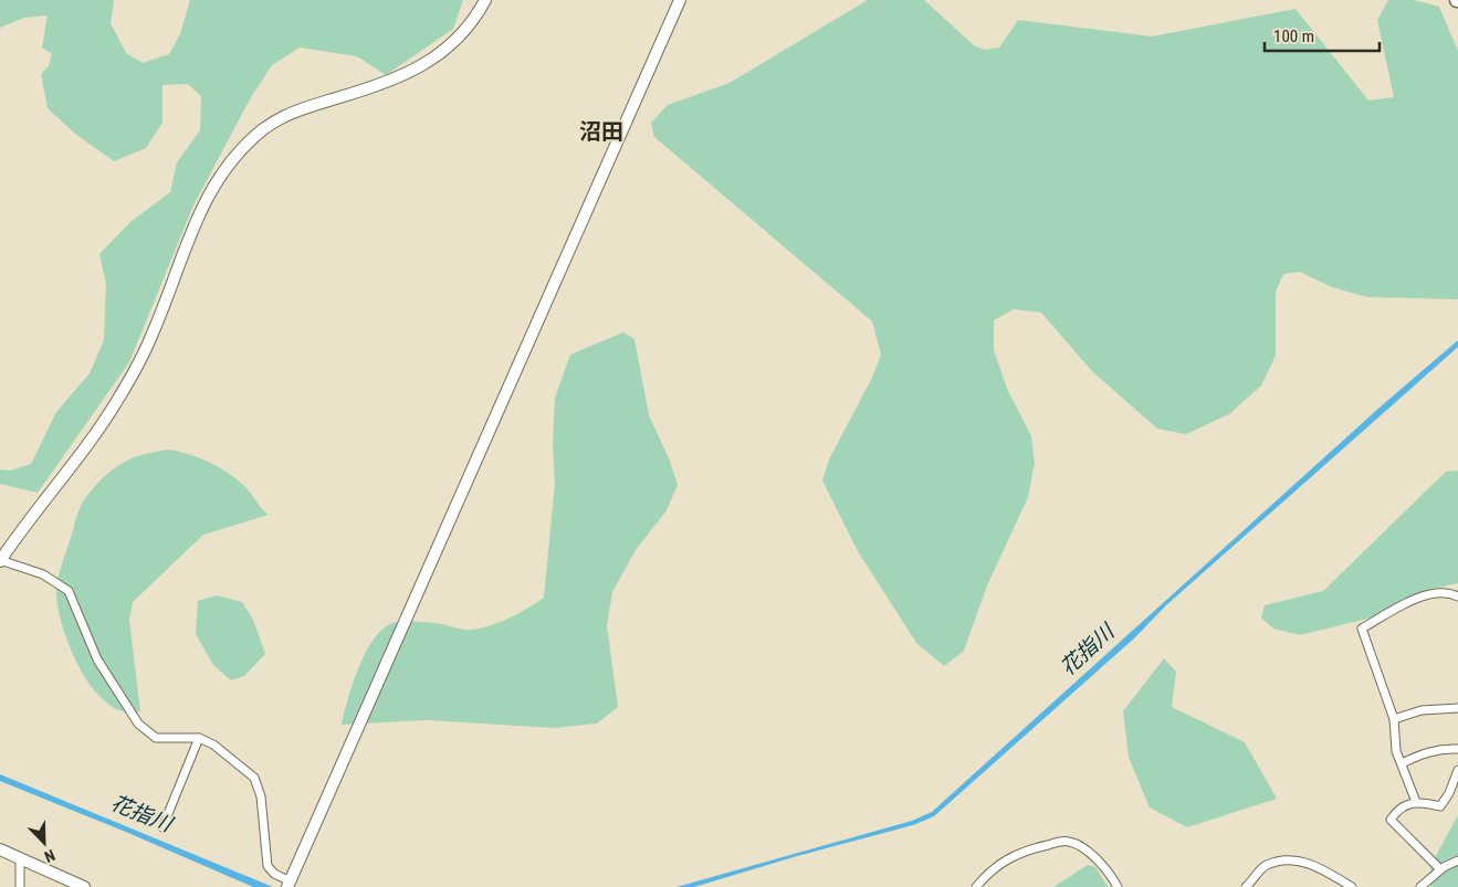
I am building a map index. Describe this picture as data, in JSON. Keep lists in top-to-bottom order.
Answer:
{
  "districts": ["沼田"],
  "water": ["花指川"],
  "scale_bar": "100 m",
  "north": "bottom right"
}
